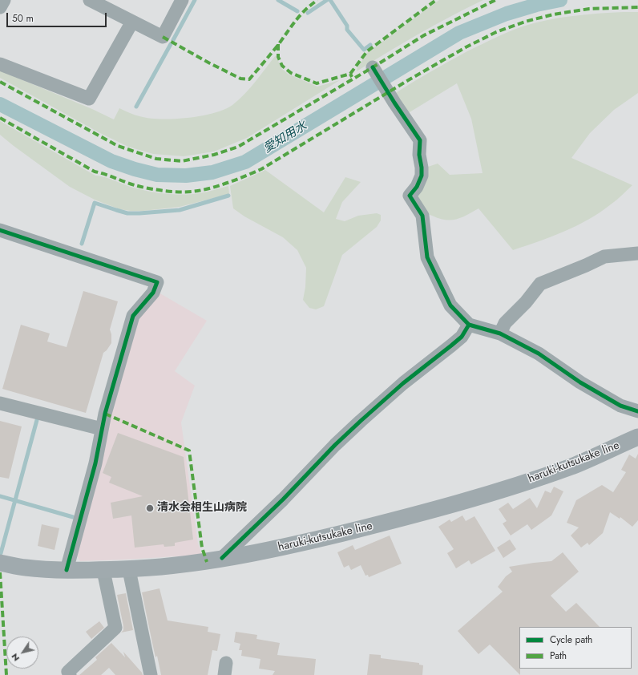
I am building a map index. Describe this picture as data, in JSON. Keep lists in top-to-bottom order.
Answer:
{
  "streets": {
    "main road": ["haruki-kutsukake line"]
  },
  "water": ["愛知用水"],
  "places": ["清水会相生山病院"],
  "legend": ["Cycle path", "Path"],
  "scale_bar": "50 m",
  "north": "bottom left"
}
